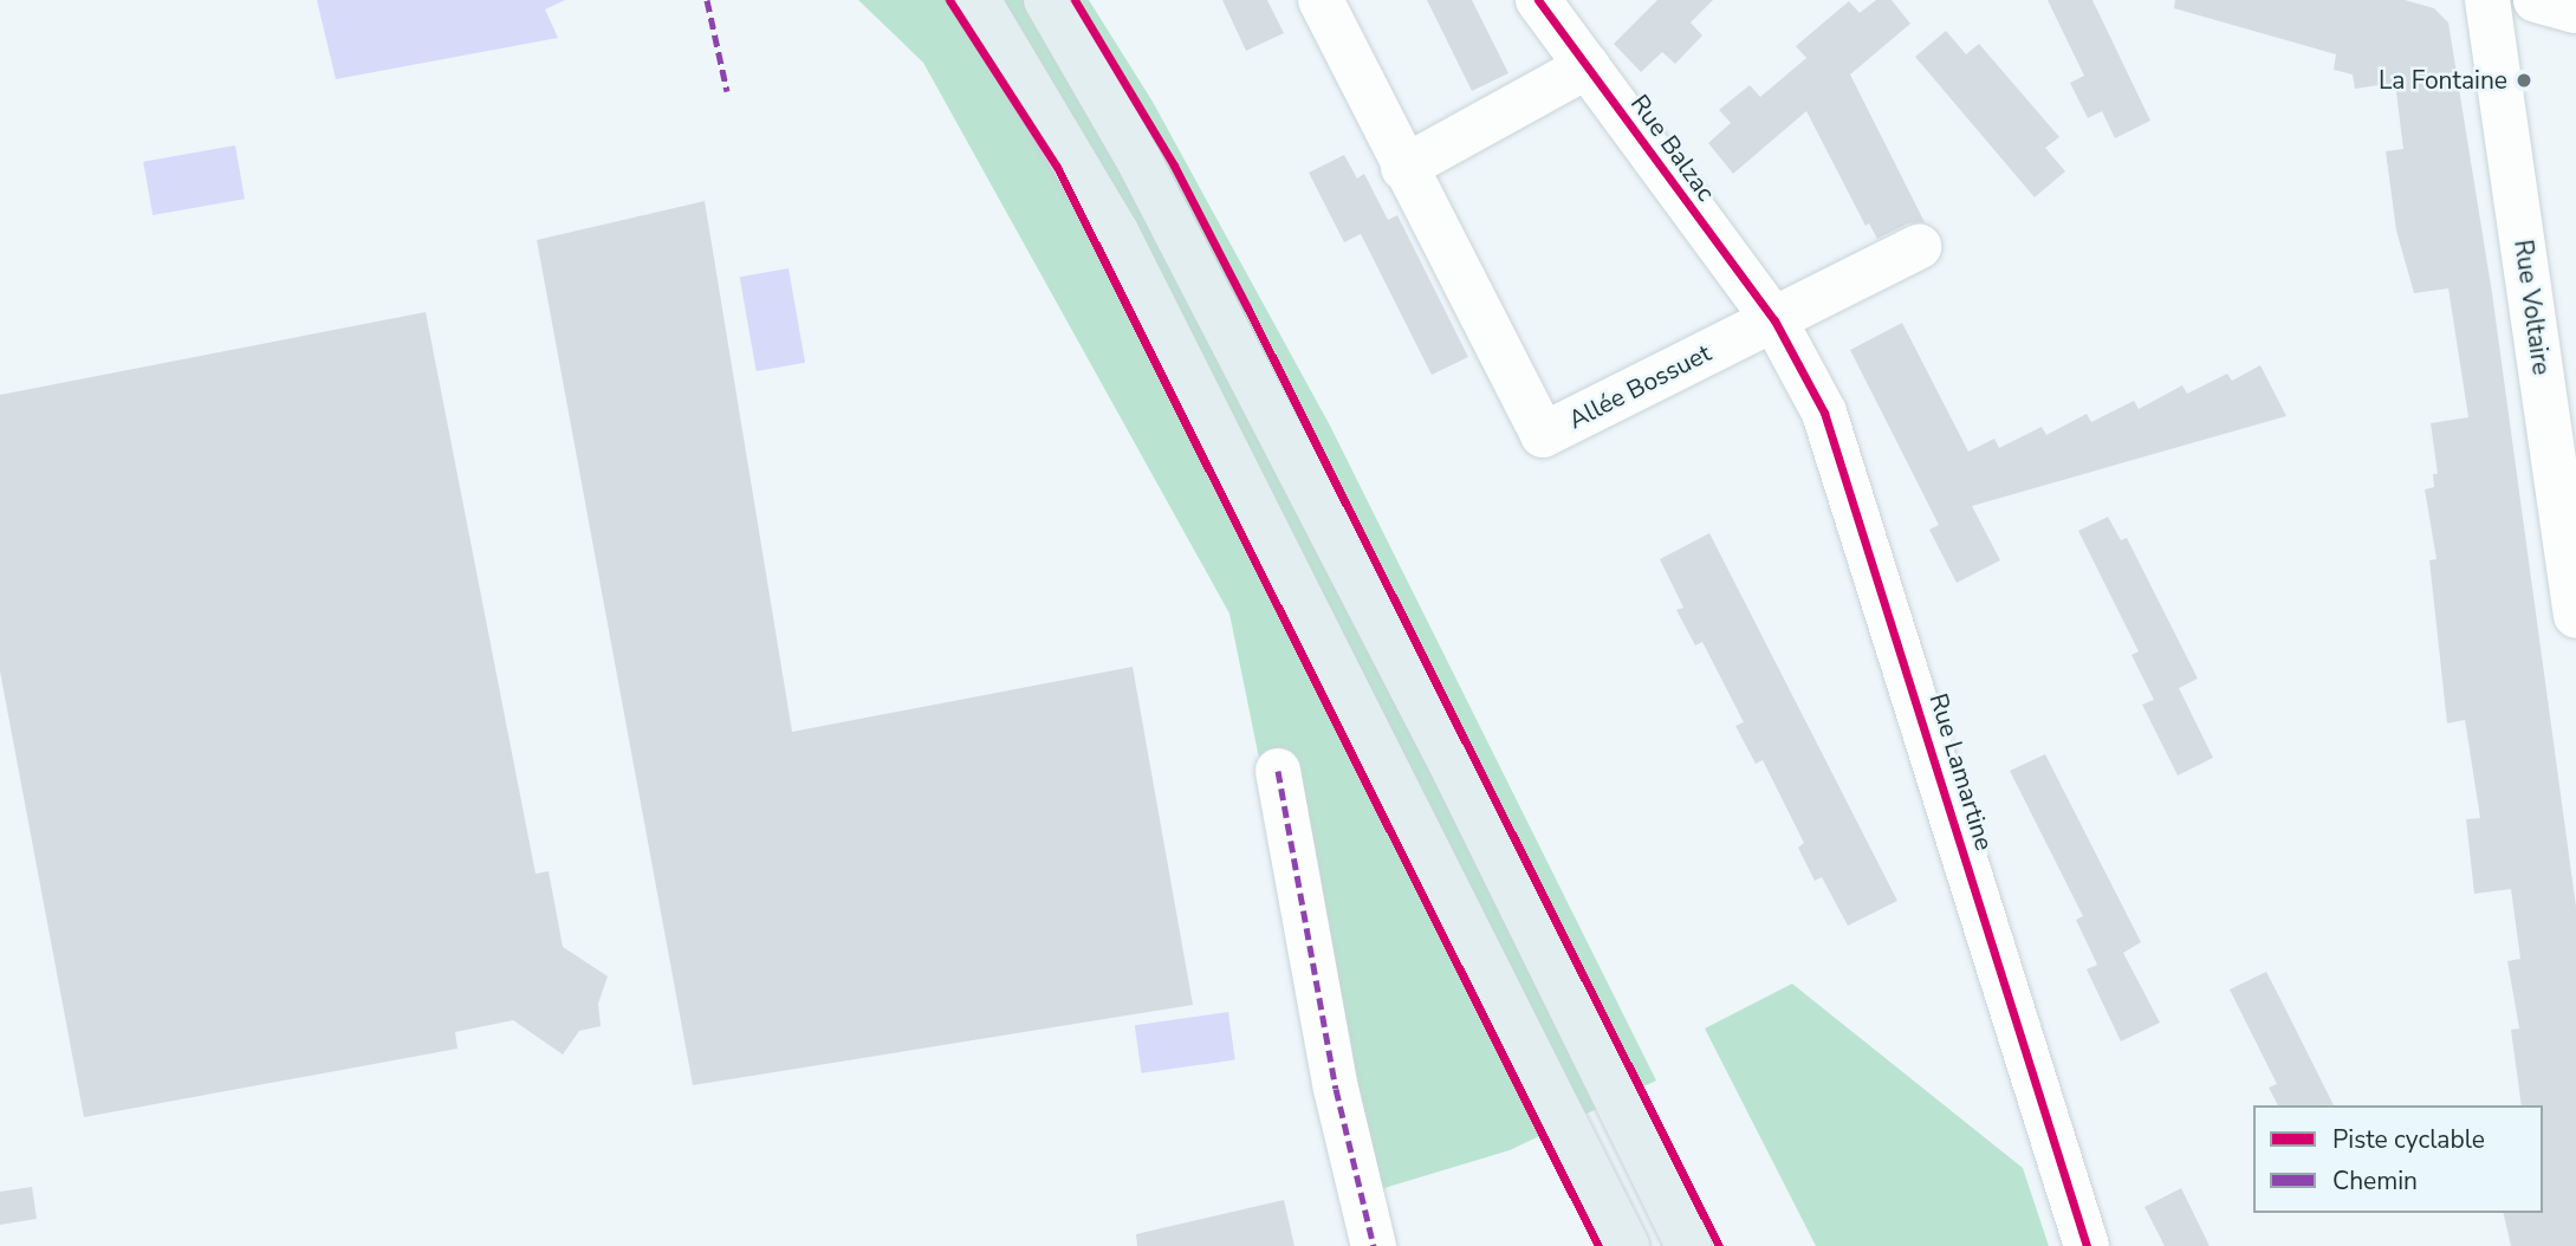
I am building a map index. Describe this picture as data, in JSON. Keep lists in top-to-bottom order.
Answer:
{
  "streets": {
    "street": [
      "Rue Balzac",
      "Rue Voltaire",
      "Allée Bossuet",
      "Rue Lamartine"
    ]
  },
  "crossings": [
    ["Rue Balzac", "Allée Bossuet"],
    ["Rue Balzac", "Rue Lamartine"],
    ["Allée Bossuet", "Rue Lamartine"]
  ],
  "places": ["La Fontaine"],
  "legend": ["Piste cyclable", "Chemin"]
}
